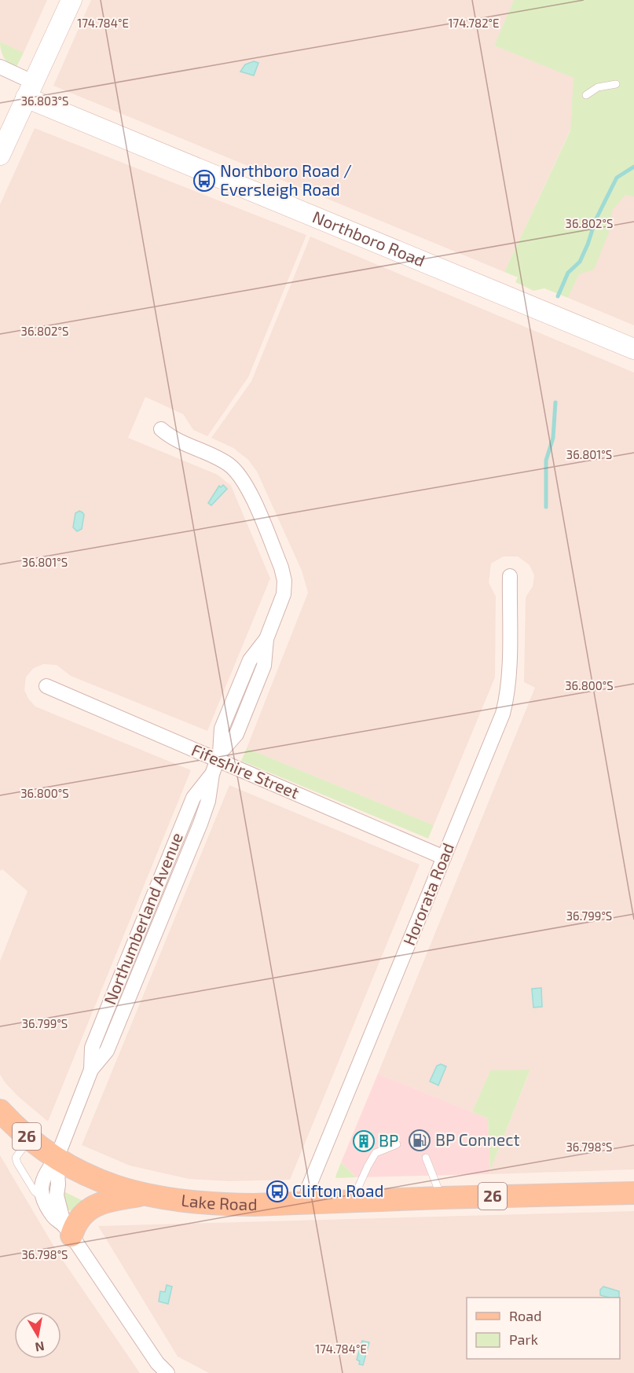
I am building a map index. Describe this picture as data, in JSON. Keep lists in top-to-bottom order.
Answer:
{
  "streets": {
    "main road": ["26", "Lake Road"],
    "street": [
      "Northboro Road",
      "Fifeshire Street",
      "Hororata Road",
      "Northumberland Avenue"
    ]
  },
  "crossings": [
    ["Fifeshire Street", "Hororata Road"],
    ["Fifeshire Street", "Northumberland Avenue"],
    ["Hororata Road", "Lake Road"],
    ["Northumberland Avenue", "Lake Road"]
  ],
  "places": {
    "bus stop": ["Northboro Road / Eversleigh Road", "Clifton Road"],
    "fuel station": ["BP Connect"],
    "building": ["BP"]
  },
  "legend": ["Road", "Park"],
  "north": "bottom",
  "coordinates": [
    "174.784°E",
    "174.782°E",
    "36.803°S",
    "36.802°S",
    "36.801°S",
    "36.800°S",
    "36.799°S",
    "36.798°S"
  ]
}
